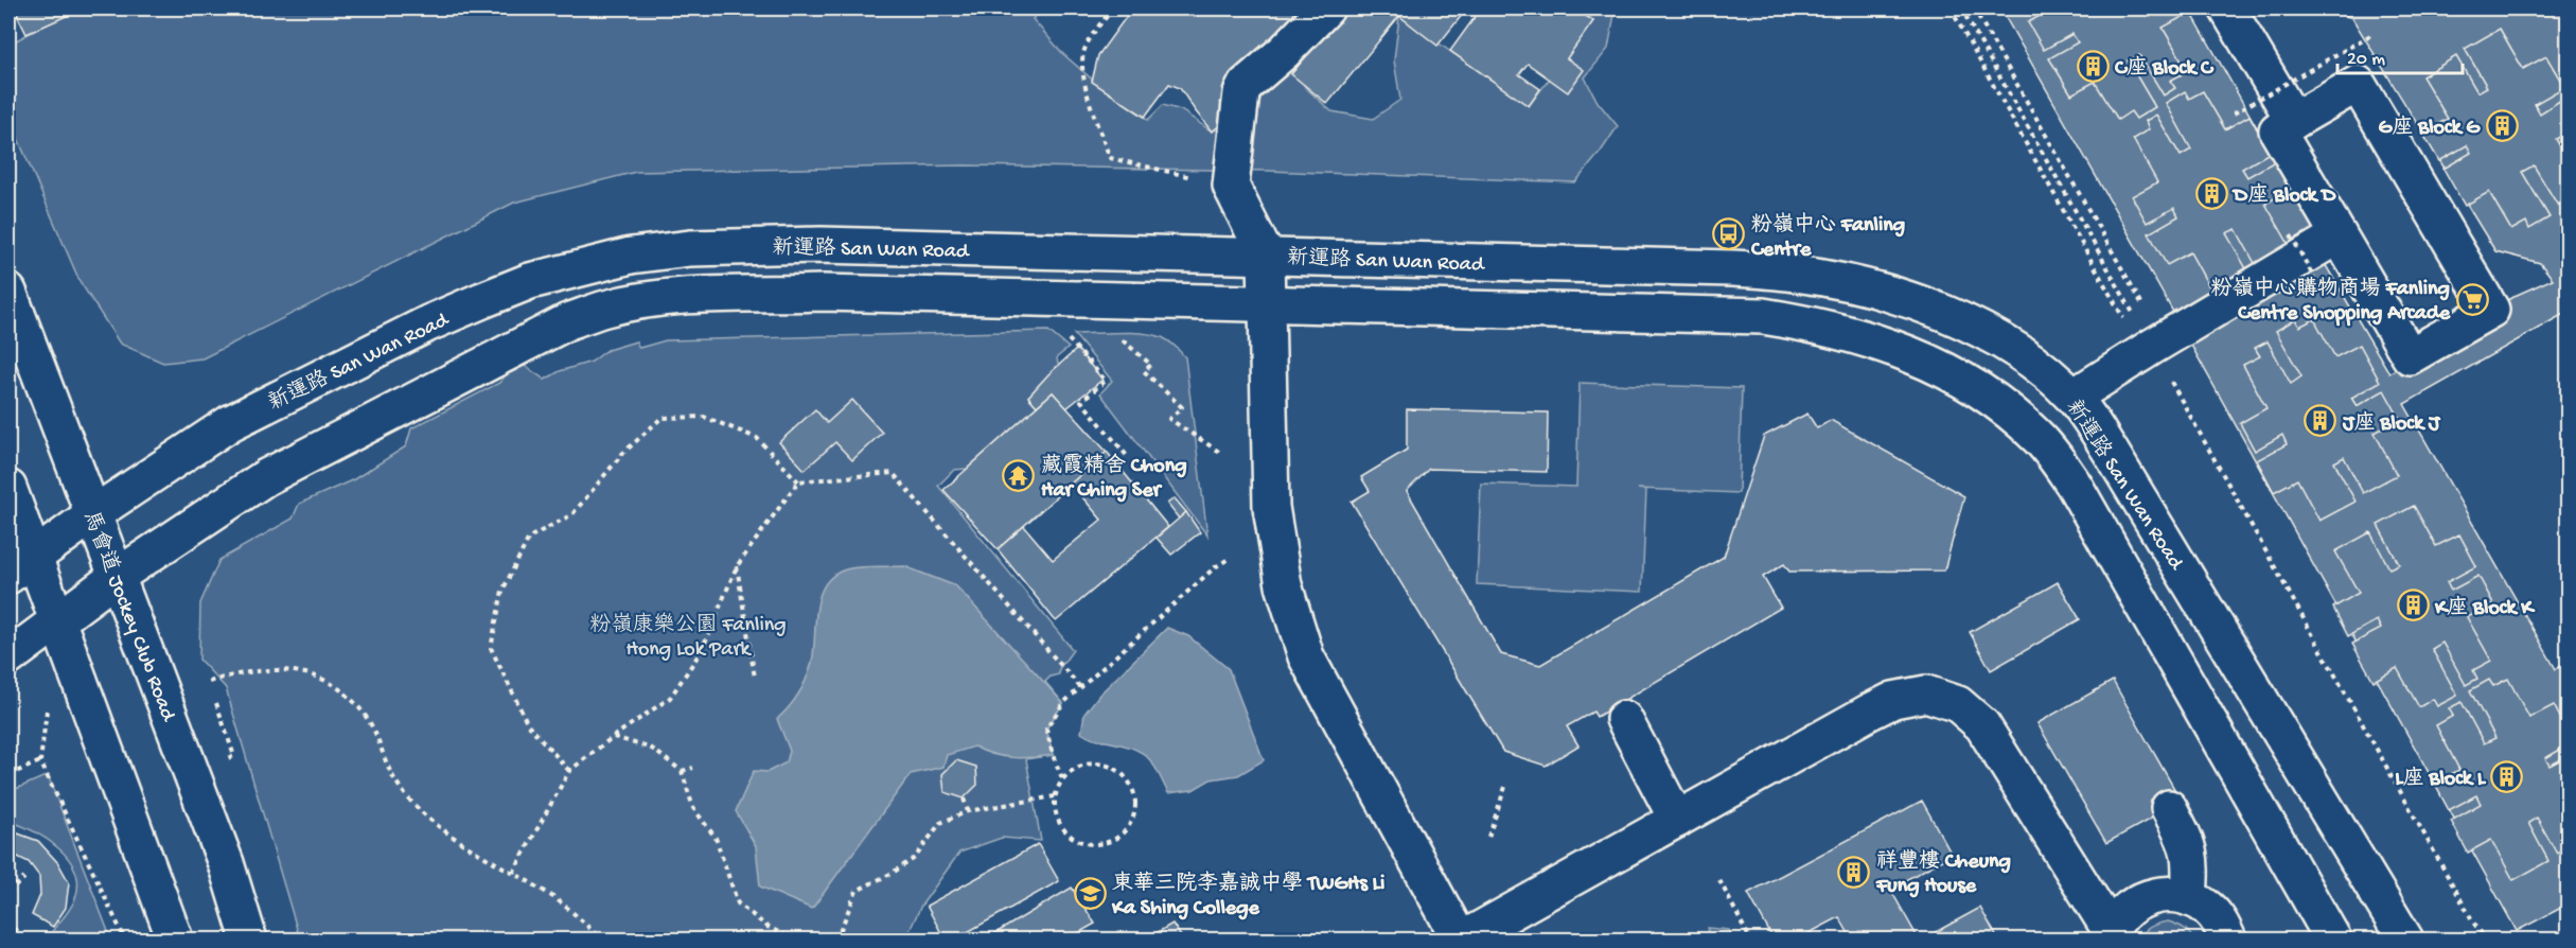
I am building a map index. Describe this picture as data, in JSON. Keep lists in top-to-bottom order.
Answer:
{
  "streets": {
    "street": ["新運路 San Wan Road", "馬會道 Jockey Club Road"]
  },
  "crossings": [
    ["新運路 San Wan Road", "馬會道 Jockey Club Road"]
  ],
  "parks": ["粉嶺康樂公園 Fanling Hong Lok Park"],
  "places": {
    "building": [
      "C座 Block C",
      "G座 Block G",
      "D座 Block D",
      "J座 Block J",
      "K座 Block K",
      "L座 Block L",
      "祥豐樓 Cheung Fung House"
    ],
    "bus stop": ["粉嶺中心 Fanling Centre"],
    "supermarket": ["粉嶺中心購物商場 Fanling Centre Shopping Arcade"],
    "temple": ["藏霞精舍 Chong Har Ching Ser"],
    "school or university": ["東華三院李嘉誠中學 TWGHs Li Ka Shing College"]
  },
  "scale_bar": "20 m"
}
